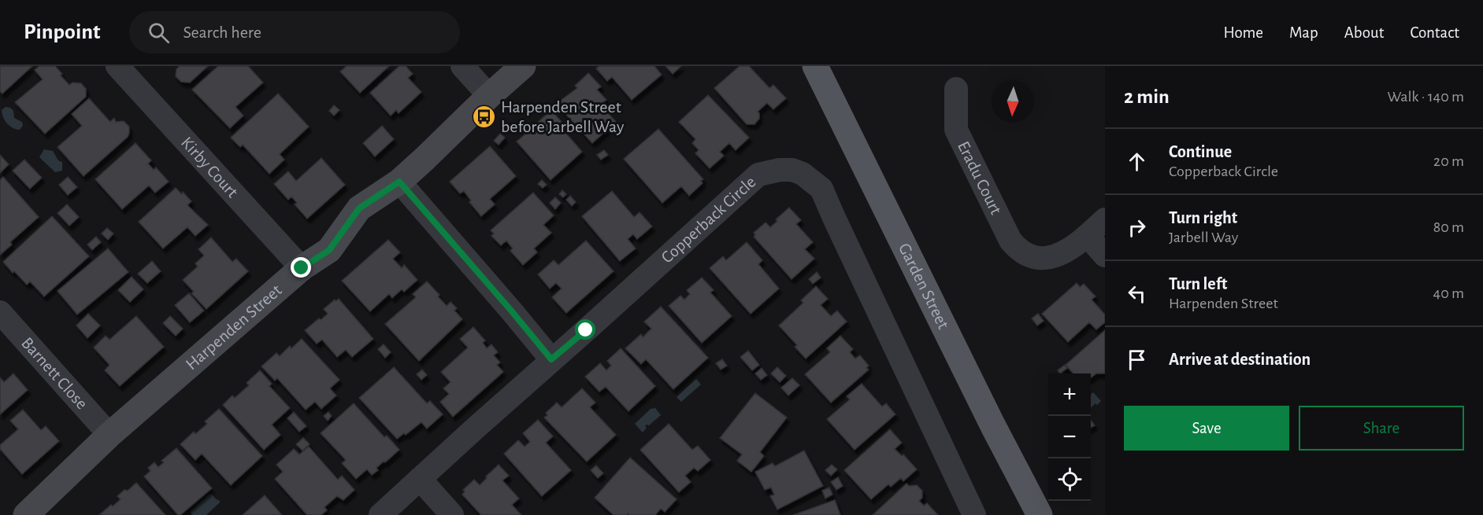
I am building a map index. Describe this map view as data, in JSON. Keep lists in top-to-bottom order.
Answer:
{
  "streets": {
    "main road": ["Garden Street"],
    "street": [
      "Kirby Court",
      "Eradu Court",
      "Copperback Circle",
      "Harpenden Street",
      "Barnett Close"
    ]
  },
  "crossings": [
    ["Kirby Court", "Harpenden Street"],
    ["Harpenden Street", "Barnett Close"]
  ],
  "places": {
    "bus stop": ["Harpenden Street before Jarbell Way"]
  },
  "north": "bottom",
  "page": {
    "header": "Pinpoint",
    "search": "Search here",
    "nav": [
      "Home",
      "Map",
      "About",
      "Contact"
    ],
    "heading": ["2 min", "Walk · 140 m"],
    "list": [
      ["Continue", "Copperback Circle", "20 m"],
      ["Turn right", "Jarbell Way", "80 m"],
      ["Turn left", "Harpenden Street", "40 m"],
      "Arrive at destination"
    ],
    "map_buttons": ["+", "−"],
    "buttons": ["Save", "Share"]
  }
}
